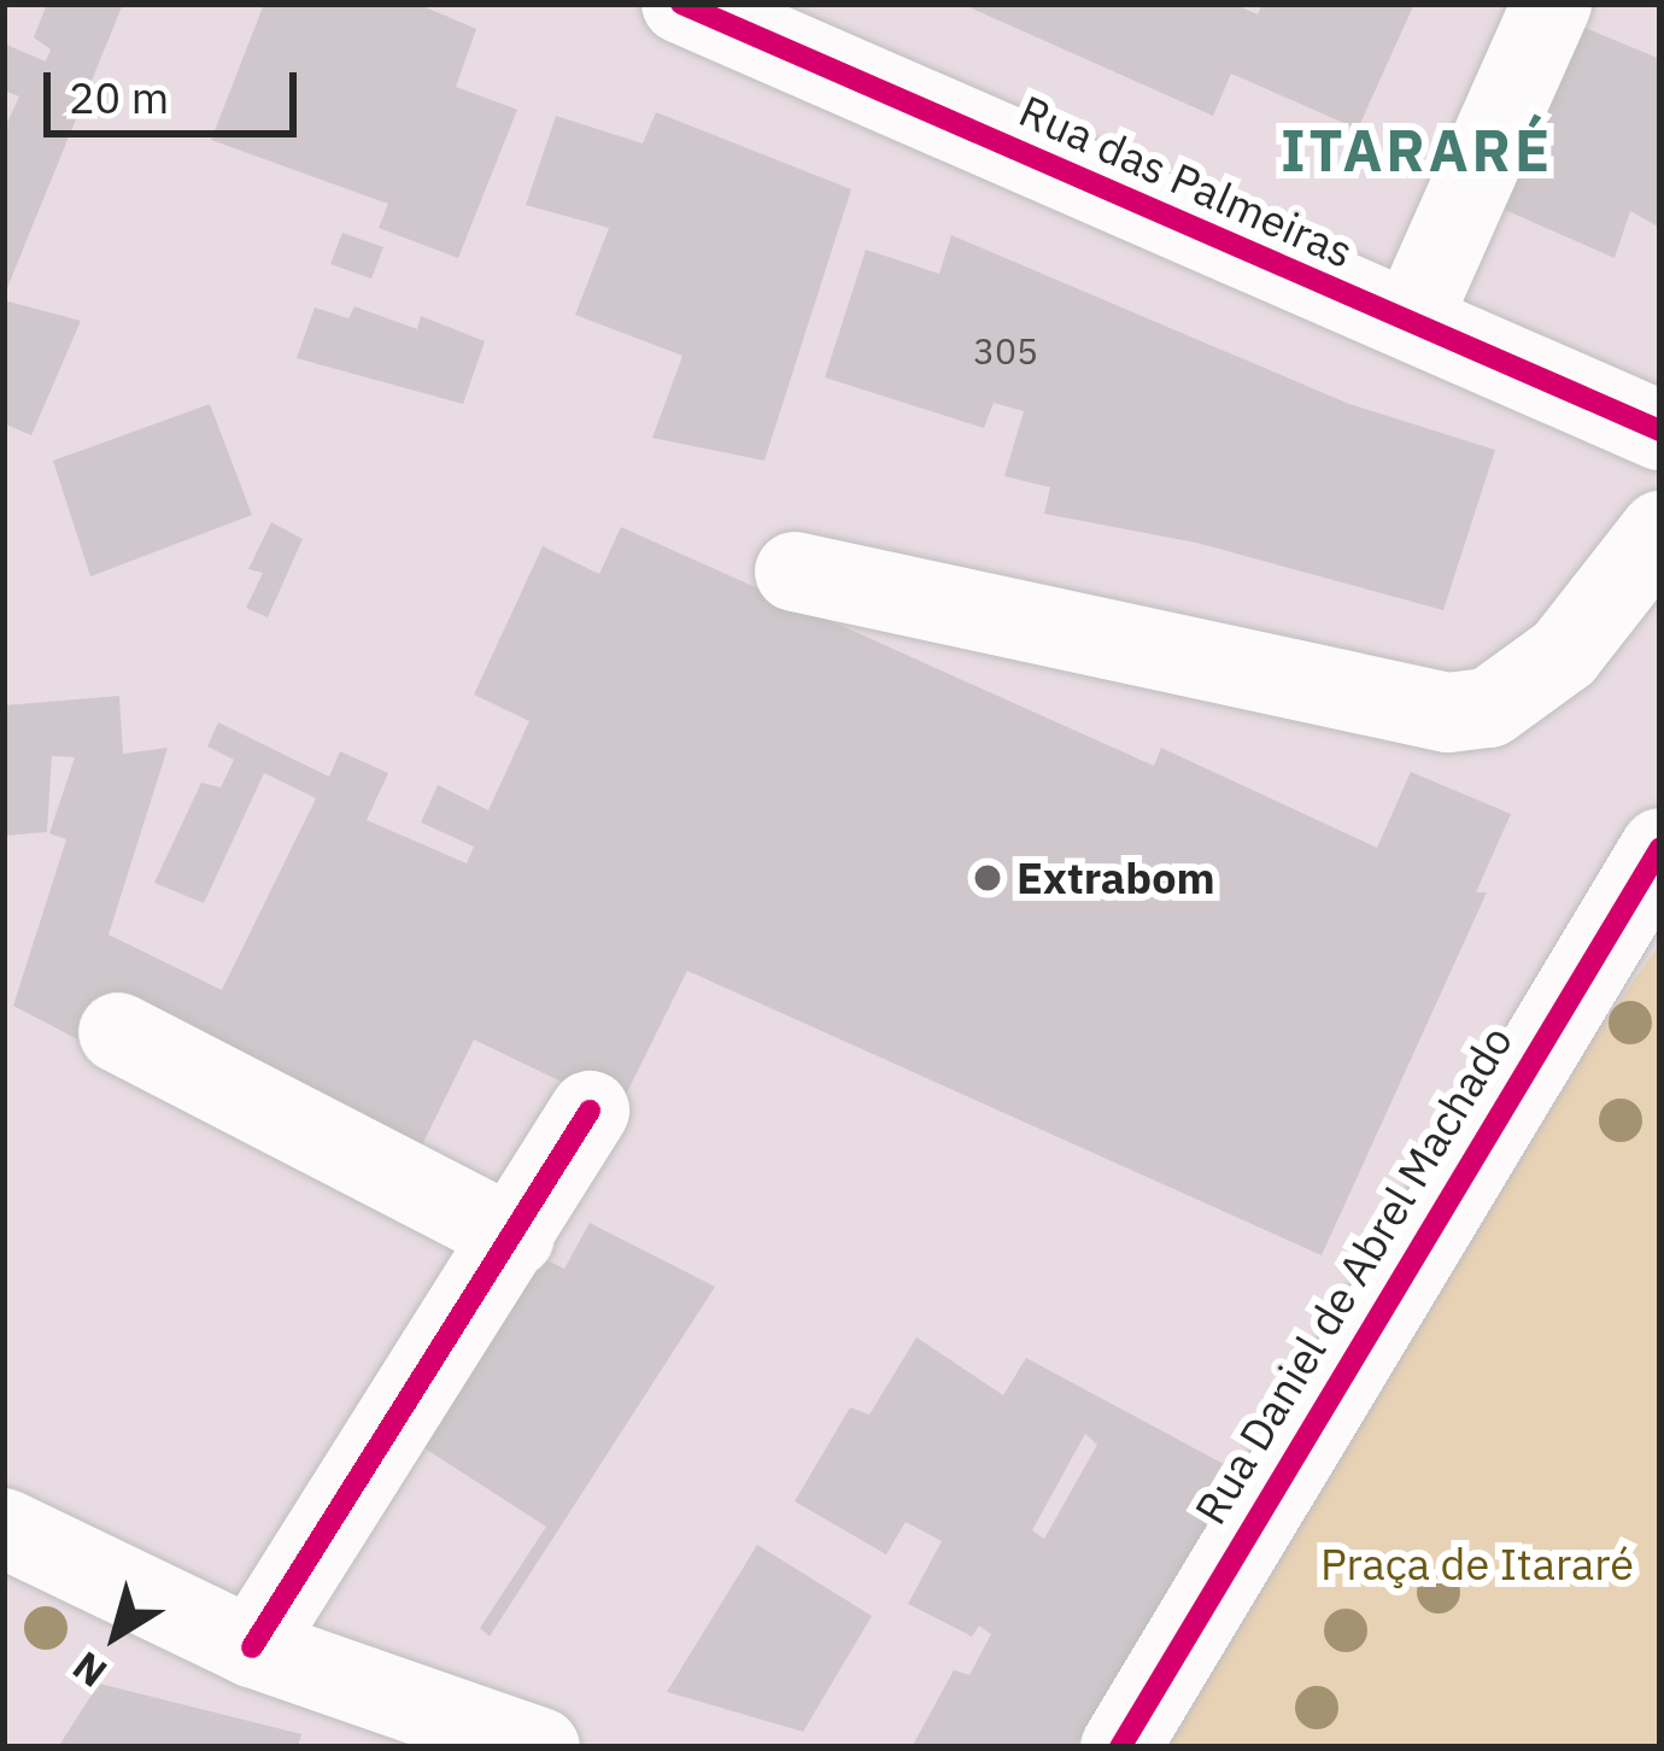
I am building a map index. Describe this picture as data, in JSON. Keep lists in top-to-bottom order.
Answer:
{
  "streets": {
    "street": ["Rua das Palmeiras", "Rua Daniel de Abrel Machado"]
  },
  "districts": ["ITARARÉ"],
  "parks": ["Praça de Itararé"],
  "places": ["Extrabom"],
  "house_numbers": ["305"],
  "scale_bar": "20 m",
  "north": "bottom left"
}
